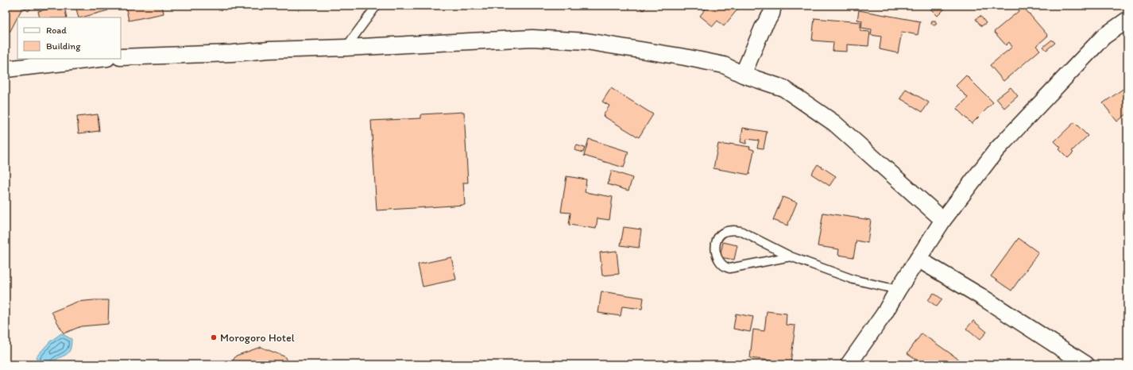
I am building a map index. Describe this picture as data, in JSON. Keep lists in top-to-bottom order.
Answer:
{
  "places": ["Morogoro Hotel"],
  "legend": ["Road", "Building"]
}
